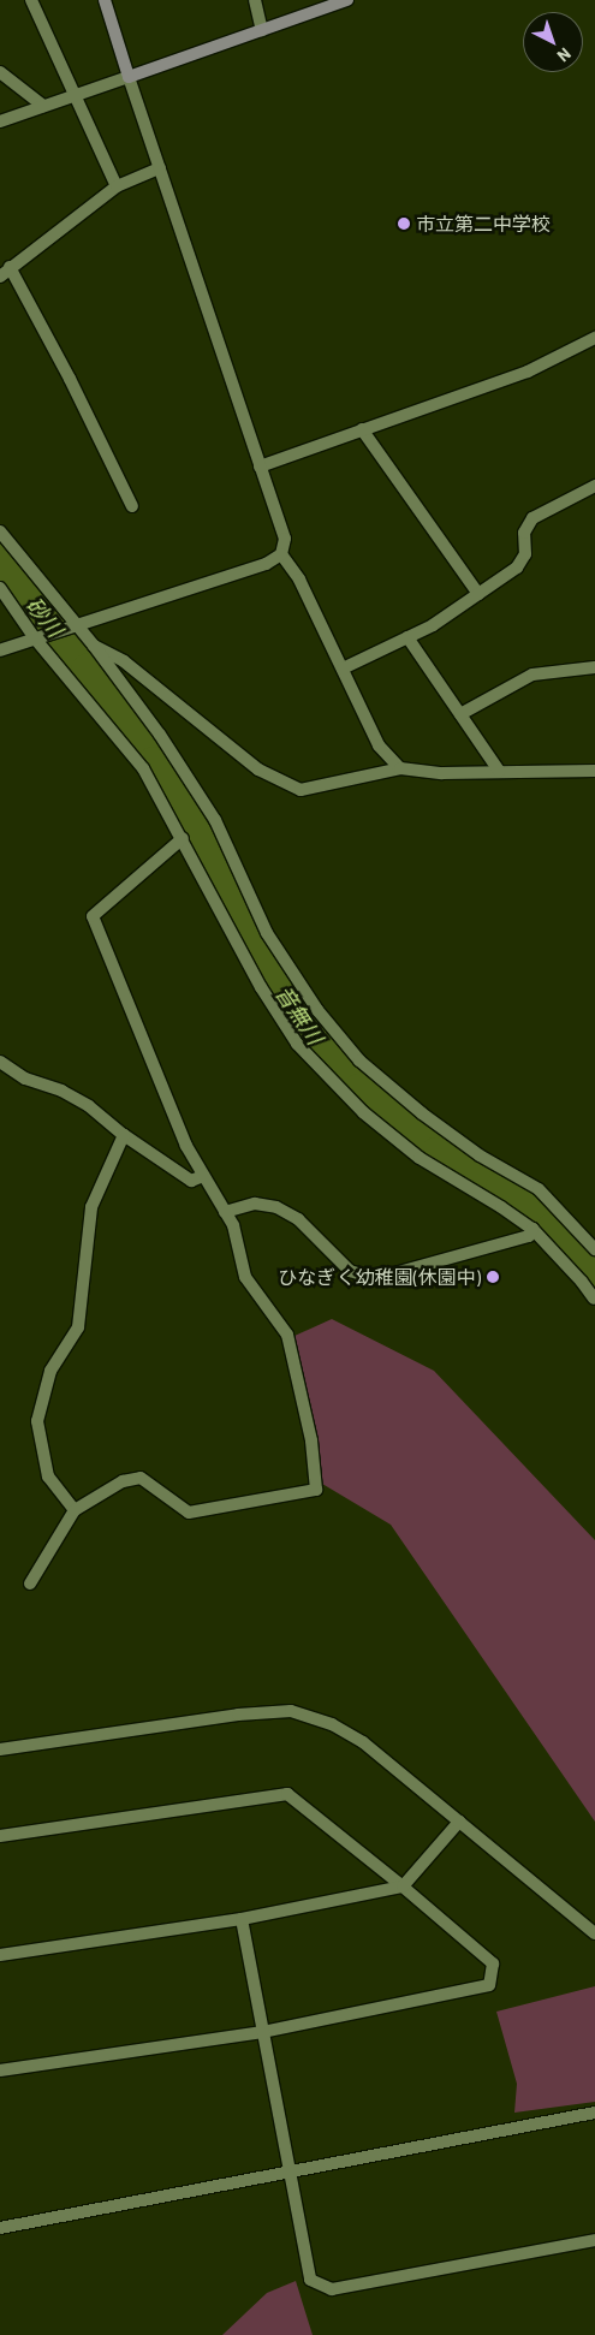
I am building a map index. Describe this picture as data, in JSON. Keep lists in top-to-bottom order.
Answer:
{
  "water": ["砂川", "音無川"],
  "places": ["市立第二中学校", "ひなぎく幼稚園(休園中)"],
  "north": "bottom right"
}
